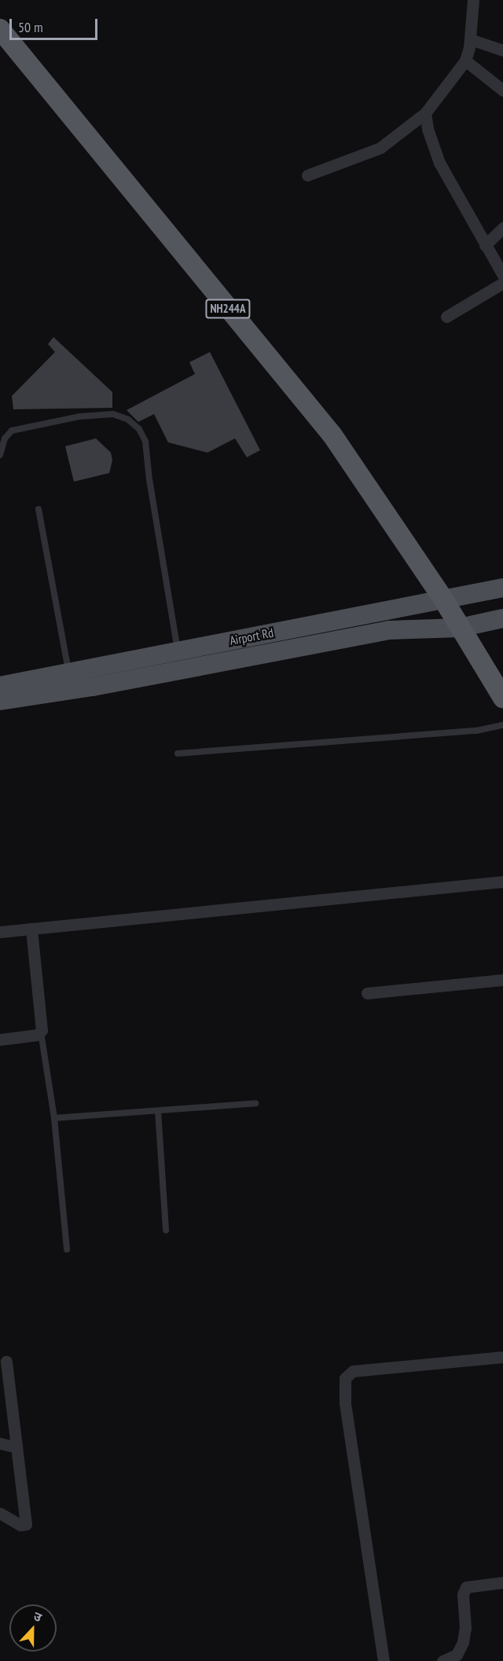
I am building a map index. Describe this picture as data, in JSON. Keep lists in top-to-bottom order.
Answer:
{
  "streets": {
    "highway": ["NH244A"],
    "main road": ["Airport Rd"]
  },
  "crossings": [
    ["NH244A", "Airport Rd"]
  ],
  "scale_bar": "50 m",
  "north": "top"
}
